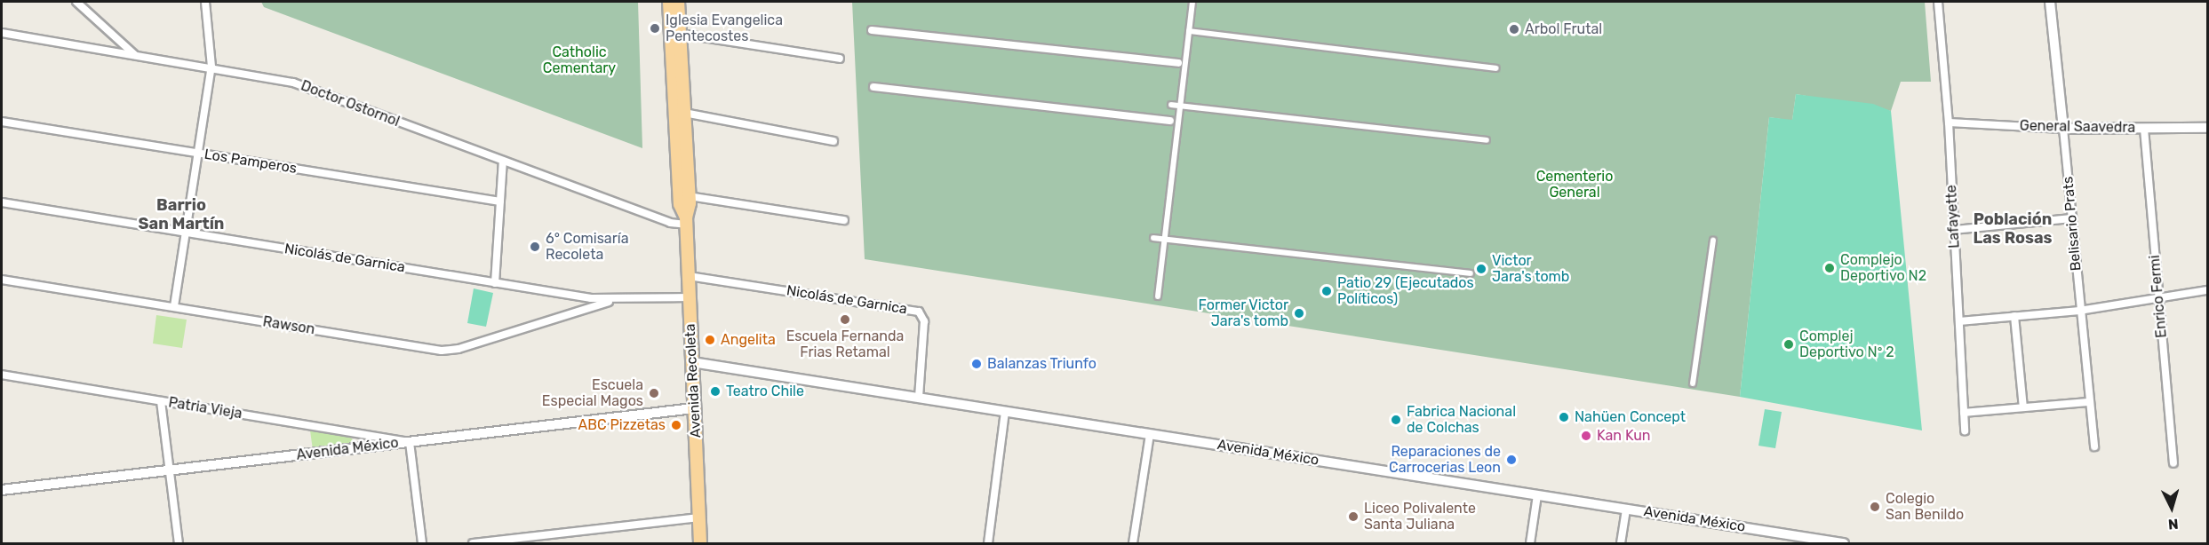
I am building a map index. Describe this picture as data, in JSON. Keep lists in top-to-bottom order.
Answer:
{
  "streets": {
    "main road": ["Avenida Recoleta"],
    "street": [
      "Doctor Ostornol",
      "General Saavedra",
      "Los Pamperos",
      "Lafayette",
      "Belisario Prats",
      "Nicolás de Garnica",
      "Enrico Fermi",
      "Rawson",
      "Patria Vieja",
      "Avenida México"
    ]
  },
  "crossings": [
    ["Doctor Ostornol", "Avenida Recoleta"],
    ["General Saavedra", "Lafayette"],
    ["General Saavedra", "Belisario Prats"],
    ["General Saavedra", "Enrico Fermi"],
    ["Nicolás de Garnica", "Rawson"],
    ["Nicolás de Garnica", "Avenida Recoleta"],
    ["Nicolás de Garnica", "Avenida México"],
    ["Avenida Recoleta", "Avenida México"],
    ["Patria Vieja", "Avenida México"]
  ],
  "districts": ["Barrio San Martín", "Población Las Rosas"],
  "parks": ["Catholic Cementary", "Cementerio General"],
  "places": [
    "Iglesia Evangelica Pentecostes",
    "Arbol Frutal",
    "6° Comisaría Recoleta",
    "Complejo Deportivo N2",
    "Victor Jara's tomb",
    "Patio 29 (Ejecutados Políticos)",
    "Former Victor Jara's tomb",
    "Escuela Fernanda Frias Retamal",
    "Angelita",
    "Complej Deportivo Nº 2",
    "Balanzas Triunfo",
    "Teatro Chile",
    "Escuela Especial Magos",
    "Nahüen Concept",
    "Fabrica Nacional de Colchas",
    "ABC Pizzetas",
    "Kan Kun",
    "Reparaciones de Carrocerias Leon",
    "Colegio San Benildo",
    "Liceo Polivalente Santa Juliana"
  ],
  "north": "bottom"
}
